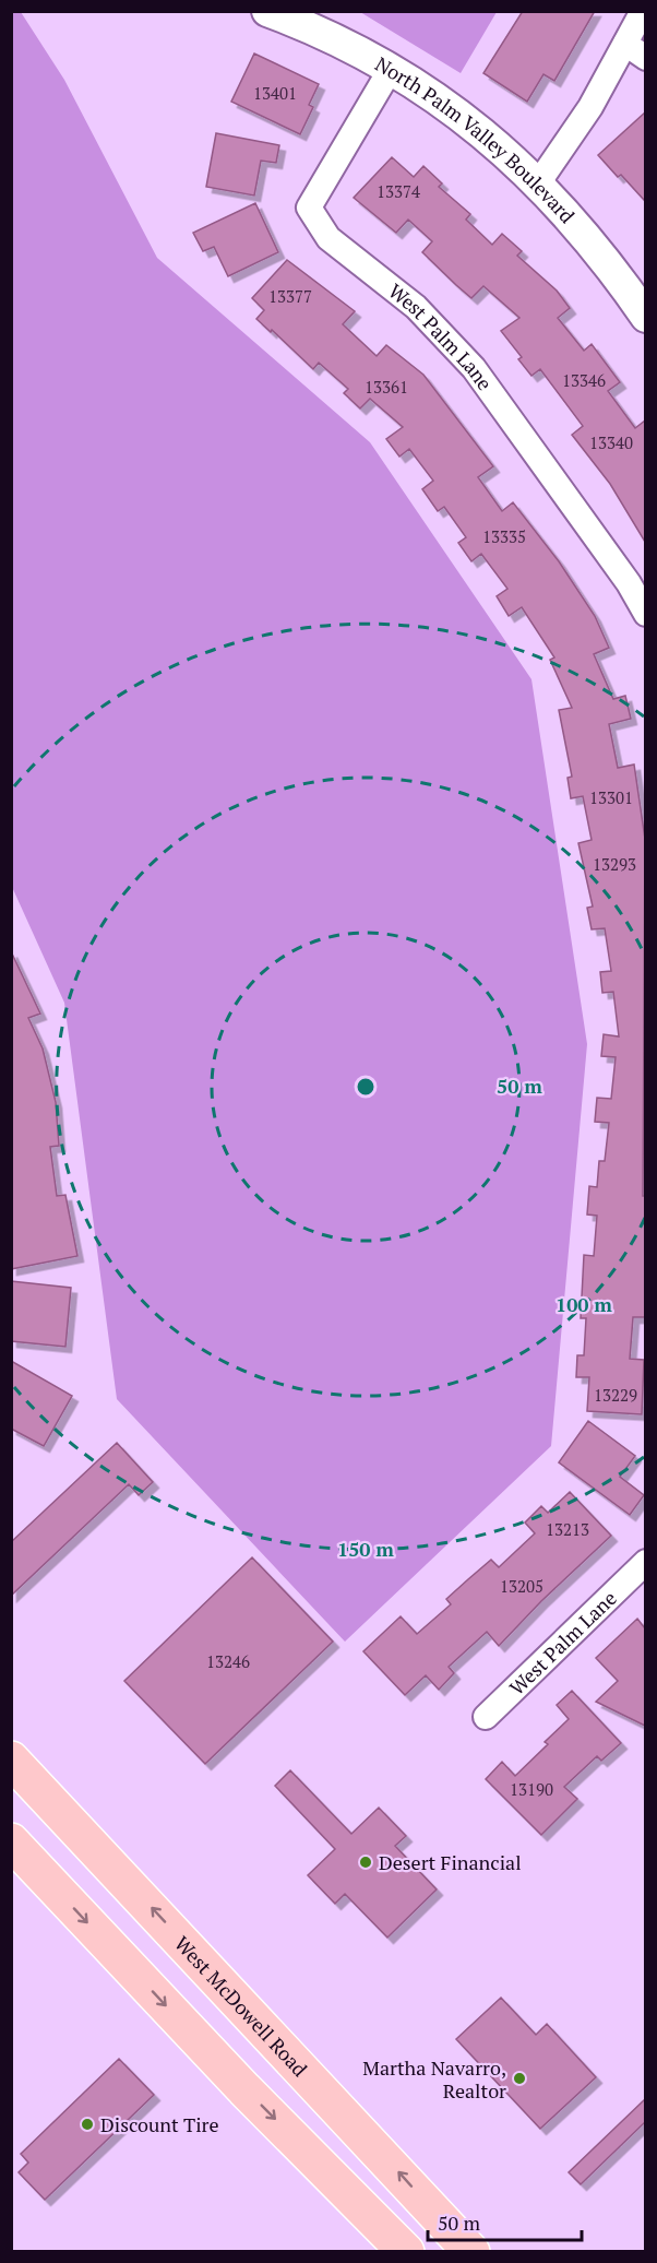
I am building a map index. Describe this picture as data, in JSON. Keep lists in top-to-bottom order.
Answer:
{
  "streets": {
    "main road": ["West McDowell Road"],
    "street": ["North Palm Valley Boulevard", "West Palm Lane"]
  },
  "crossings": [
    ["North Palm Valley Boulevard", "West Palm Lane"]
  ],
  "places": ["Desert Financial", "Martha Navarro, Realtor", "Discount Tire"],
  "house_numbers": [
    "13401",
    "13374",
    "13377",
    "13346",
    "13361",
    "13340",
    "13335",
    "13301",
    "13293",
    "13229",
    "13213",
    "13205",
    "13246",
    "13190"
  ],
  "scale_bar": "50 m",
  "rings": ["50 m", "100 m", "150 m"]
}
